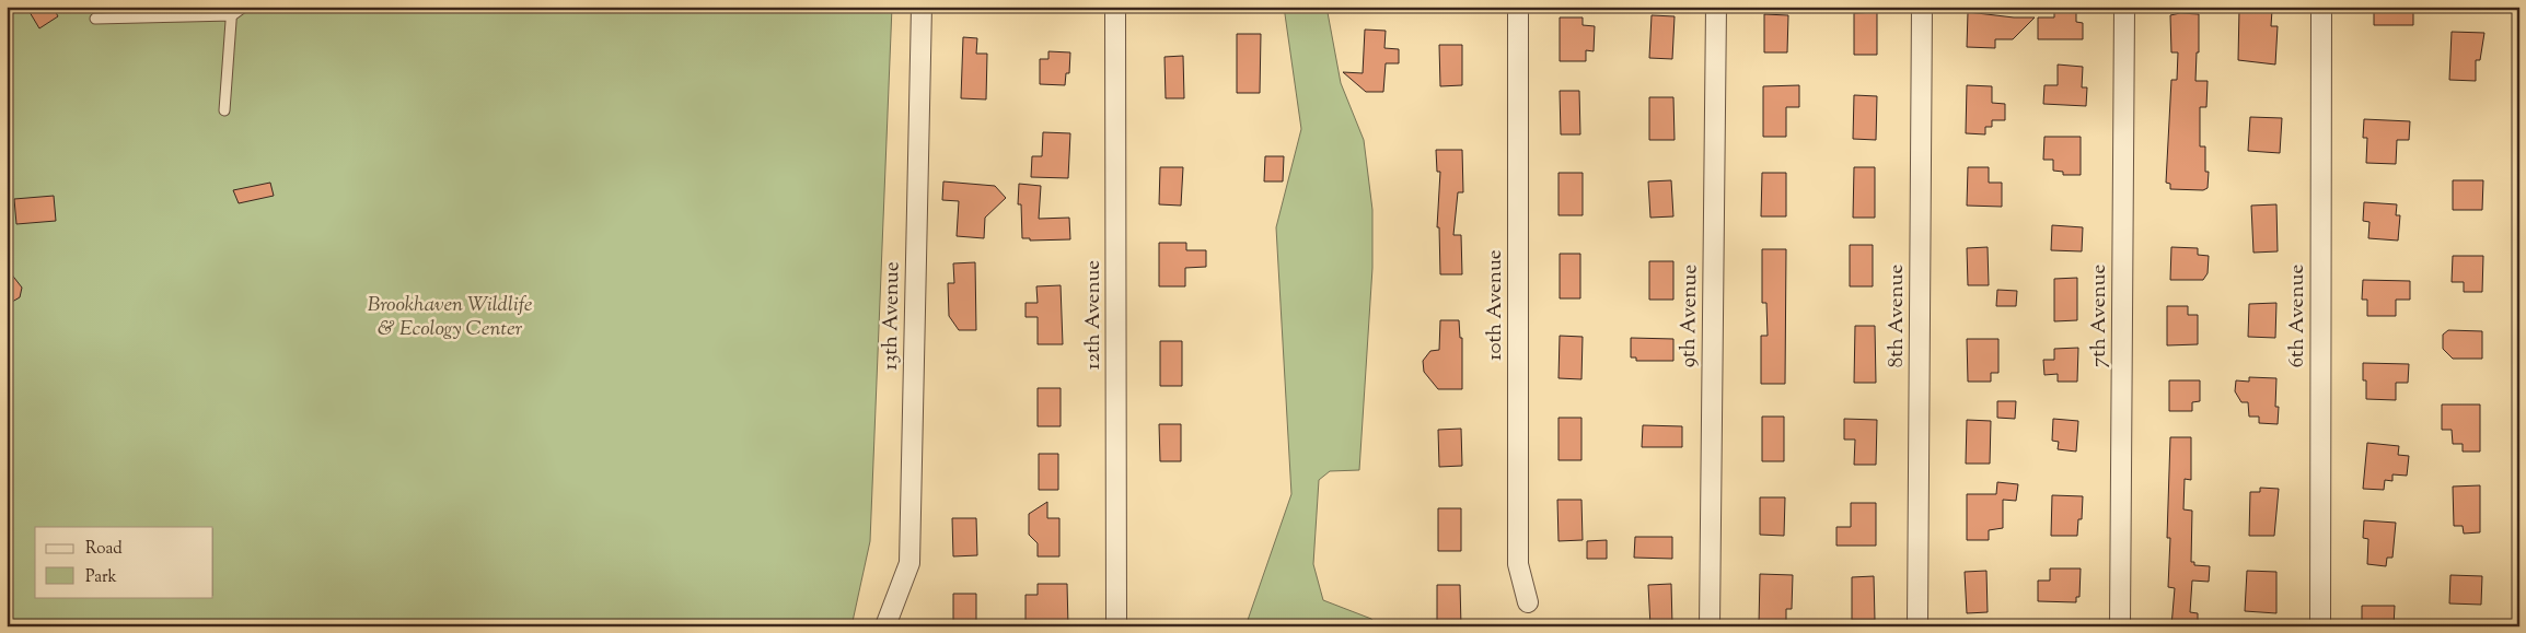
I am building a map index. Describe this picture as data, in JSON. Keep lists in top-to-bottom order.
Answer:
{
  "streets": {
    "street": [
      "10th Avenue",
      "12th Avenue",
      "13th Avenue",
      "9th Avenue",
      "8th Avenue",
      "7th Avenue",
      "6th Avenue"
    ]
  },
  "parks": ["Brookhaven Wildlife & Ecology Center"],
  "legend": ["Road", "Park"]
}
